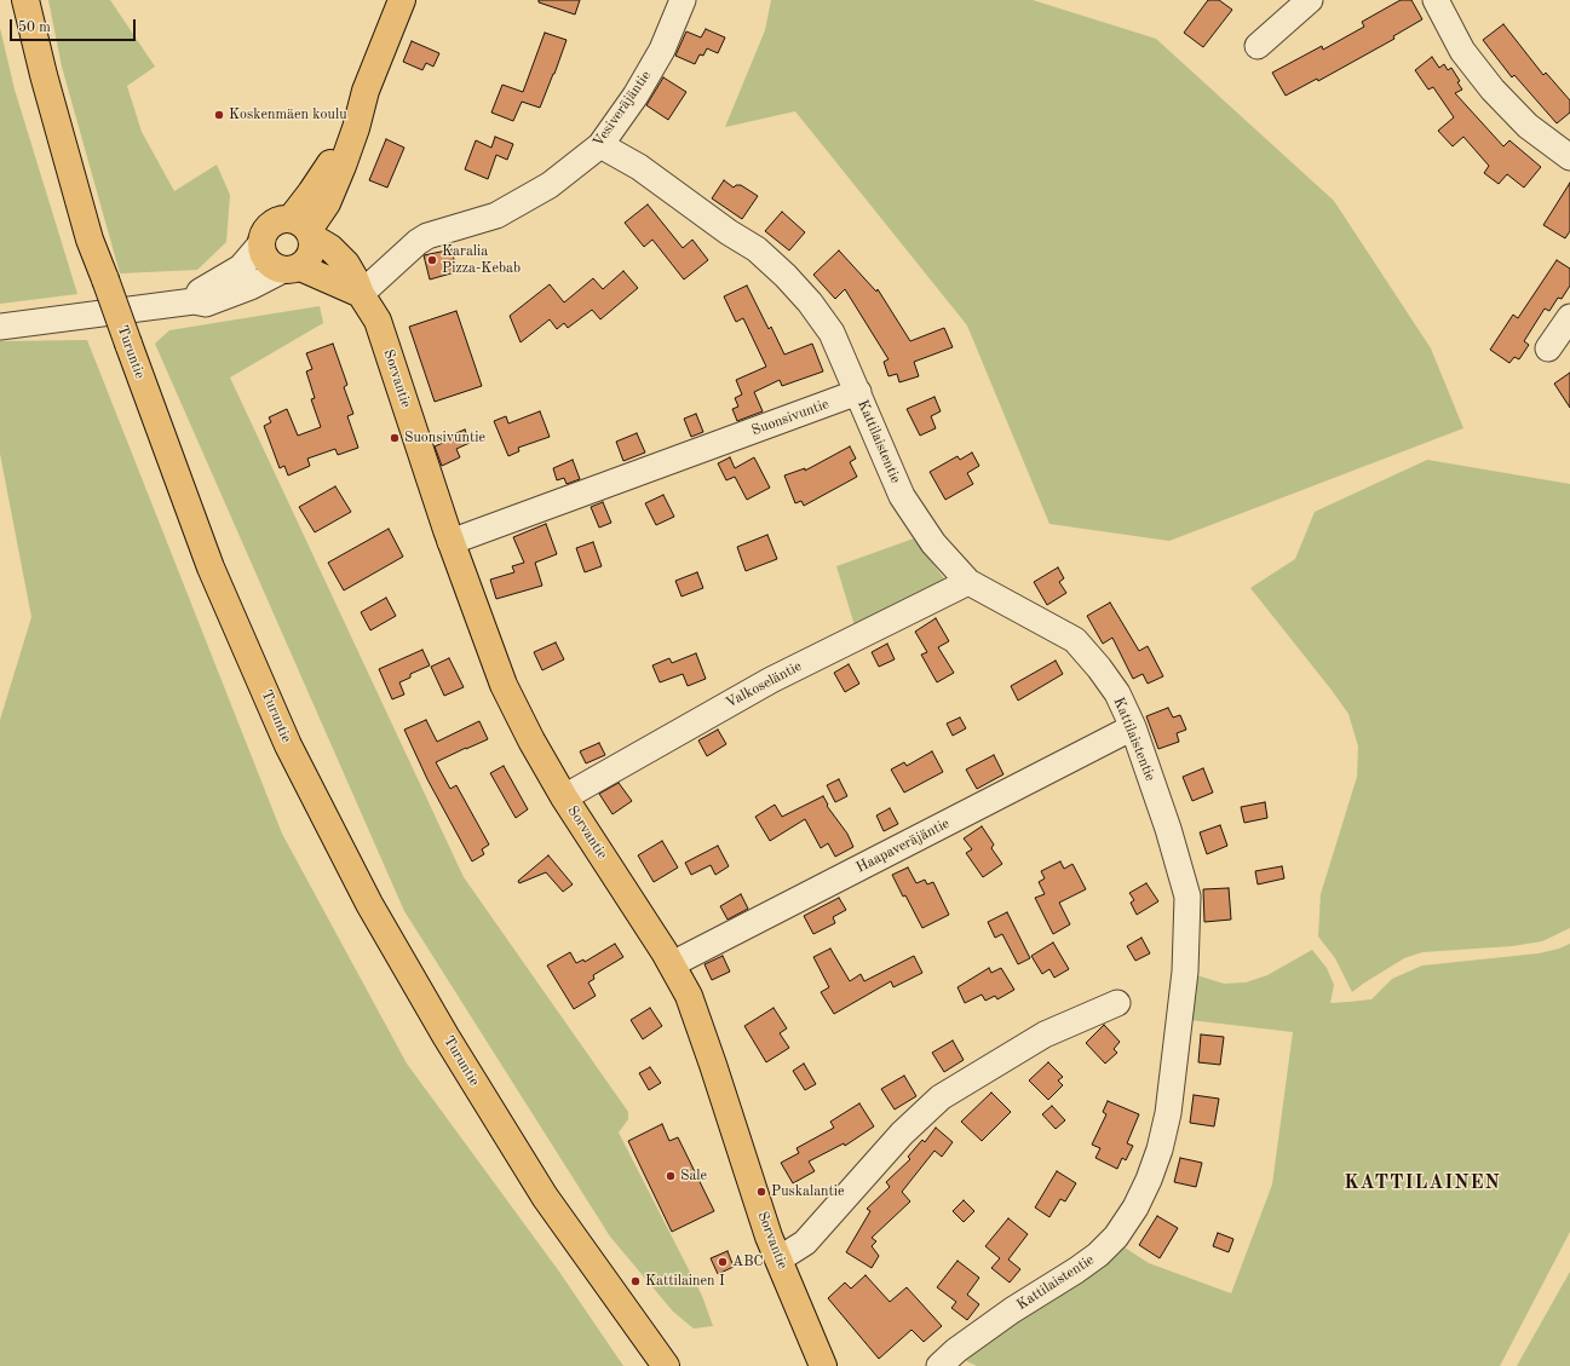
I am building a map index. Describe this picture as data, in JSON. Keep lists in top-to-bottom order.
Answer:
{
  "streets": {
    "main road": ["Turuntie", "Sorvantie"],
    "street": [
      "Vesiveräjäntie",
      "Suonsivuntie",
      "Kattilaistentie",
      "Valkoseläntie",
      "Haapaveräjäntie"
    ]
  },
  "crossings": [
    ["Vesiveräjäntie", "Sorvantie"],
    ["Vesiveräjäntie", "Kattilaistentie"],
    ["Sorvantie", "Suonsivuntie"],
    ["Sorvantie", "Valkoseläntie"],
    ["Sorvantie", "Haapaveräjäntie"],
    ["Suonsivuntie", "Kattilaistentie"],
    ["Kattilaistentie", "Valkoseläntie"],
    ["Kattilaistentie", "Haapaveräjäntie"]
  ],
  "districts": ["KATTILAINEN"],
  "places": [
    "Koskenmäen koulu",
    "Karalia Pizza-Kebab",
    "Suonsivuntie",
    "Sale",
    "Puskalantie",
    "ABC",
    "Kattilainen I"
  ],
  "scale_bar": "50 m"
}
